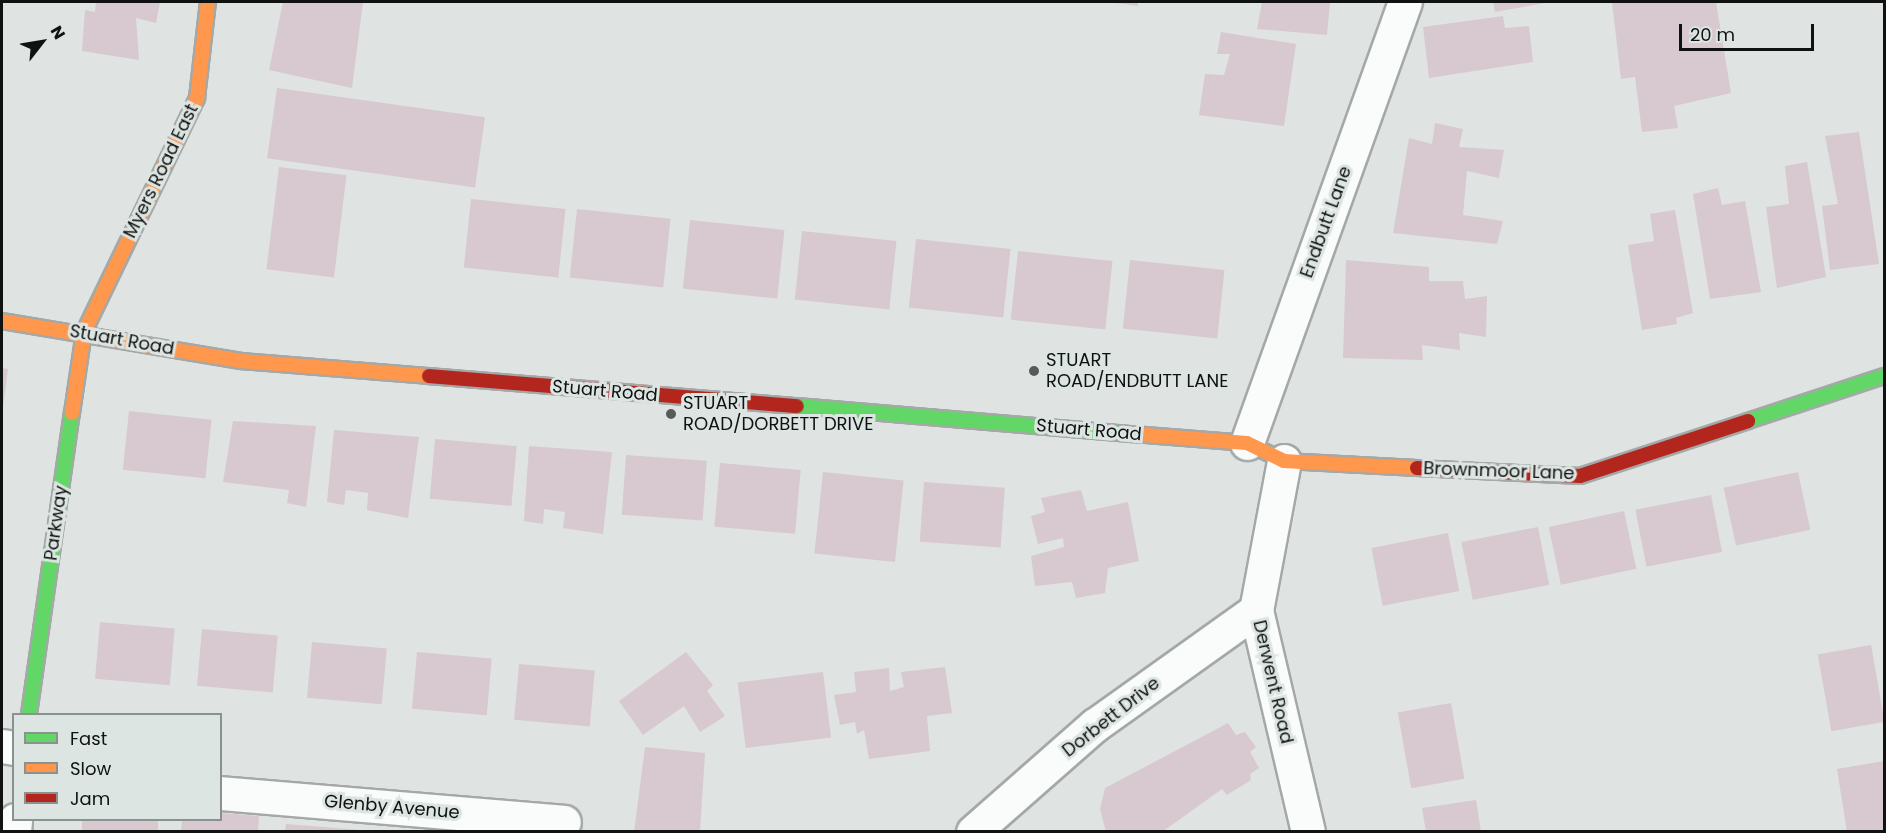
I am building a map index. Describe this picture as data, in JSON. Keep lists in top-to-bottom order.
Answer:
{
  "streets": {
    "street": [
      "Myers Road East",
      "Endbutt Lane",
      "Stuart Road",
      "Brownmoor Lane",
      "Parkway",
      "Derwent Road",
      "Dorbett Drive",
      "Glenby Avenue"
    ]
  },
  "crossings": [
    ["Myers Road East", "Stuart Road"],
    ["Myers Road East", "Parkway"],
    ["Endbutt Lane", "Stuart Road"],
    ["Endbutt Lane", "Brownmoor Lane"],
    ["Stuart Road", "Brownmoor Lane"],
    ["Stuart Road", "Parkway"],
    ["Brownmoor Lane", "Derwent Road"],
    ["Derwent Road", "Dorbett Drive"]
  ],
  "places": ["STUART ROAD/ENDBUTT LANE", "STUART ROAD/DORBETT DRIVE"],
  "legend": ["Fast", "Slow", "Jam"],
  "scale_bar": "20 m",
  "north": "top right"
}
